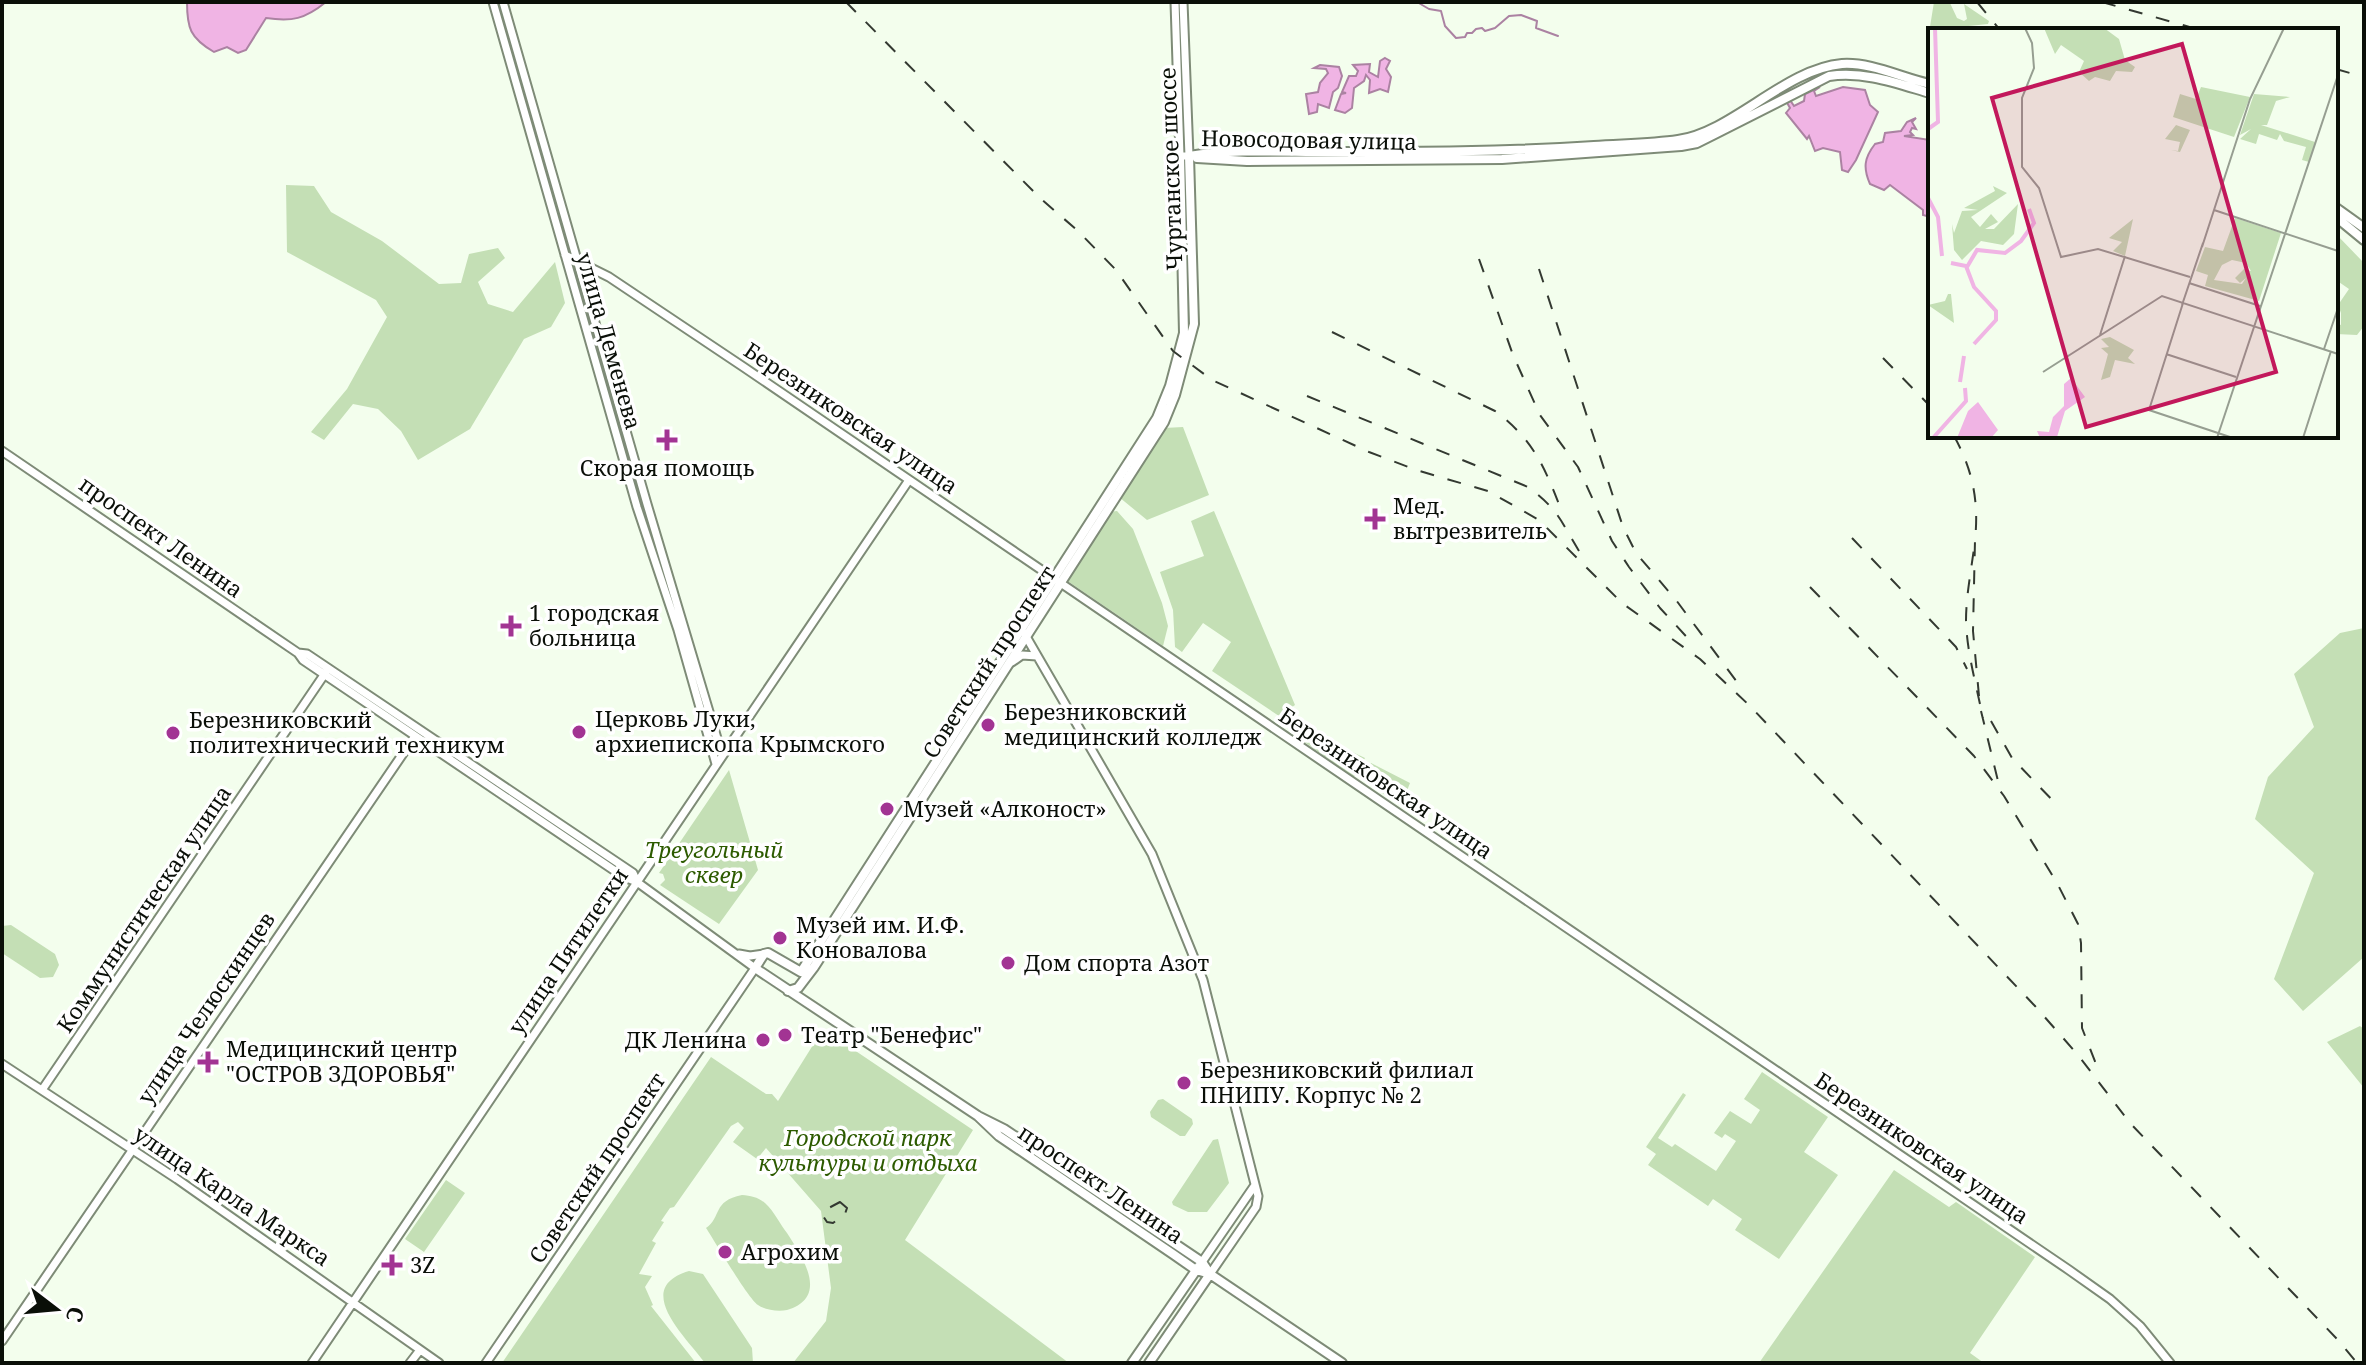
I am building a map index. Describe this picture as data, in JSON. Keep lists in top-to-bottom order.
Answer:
{
  "streets": {
    "main road": [
      "Новосодовая улица",
      "Чуртанское шоссе",
      "улица Деменева",
      "Березниковская улица",
      "проспект Ленина",
      "Советский проспект",
      "Коммунистическая улица",
      "улица Пятилетки",
      "улица Челюскинцев",
      "улица Карла Маркса"
    ]
  },
  "crossings": [
    ["Новосодовая улица", "Чуртанское шоссе"],
    ["Чуртанское шоссе", "Советский проспект"],
    ["улица Деменева", "Березниковская улица"],
    ["улица Деменева", "улица Пятилетки"],
    ["Березниковская улица", "Советский проспект"],
    ["Березниковская улица", "улица Пятилетки"],
    ["проспект Ленина", "Советский проспект"],
    ["проспект Ленина", "Коммунистическая улица"],
    ["проспект Ленина", "улица Пятилетки"],
    ["проспект Ленина", "улица Челюскинцев"],
    ["Коммунистическая улица", "улица Карла Маркса"],
    ["улица Пятилетки", "улица Карла Маркса"],
    ["улица Челюскинцев", "улица Карла Маркса"]
  ],
  "parks": ["Треугольный сквер", "Городской парк культуры и отдыха"],
  "places": {
    "health": [
      "Скорая помощь",
      "Мед. вытрезвитель",
      "1 городская больница",
      "Медицинский центр \"ОСТРОВ ЗДОРОВЬЯ\"",
      "3Z"
    ],
    "other": [
      "Березниковский медицинский колледж",
      "Церковь Луки, архиепископа Крымского",
      "Березниковский политехнический техникум",
      "Музей «Алконост»",
      "Музей им. И.Ф. Коновалова",
      "Дом спорта Азот",
      "Театр \"Бенефис\"",
      "ДК Ленина",
      "Березниковский филиал ПНИПУ. Корпус № 2",
      "Агрохим"
    ]
  },
  "north": "right"
}
